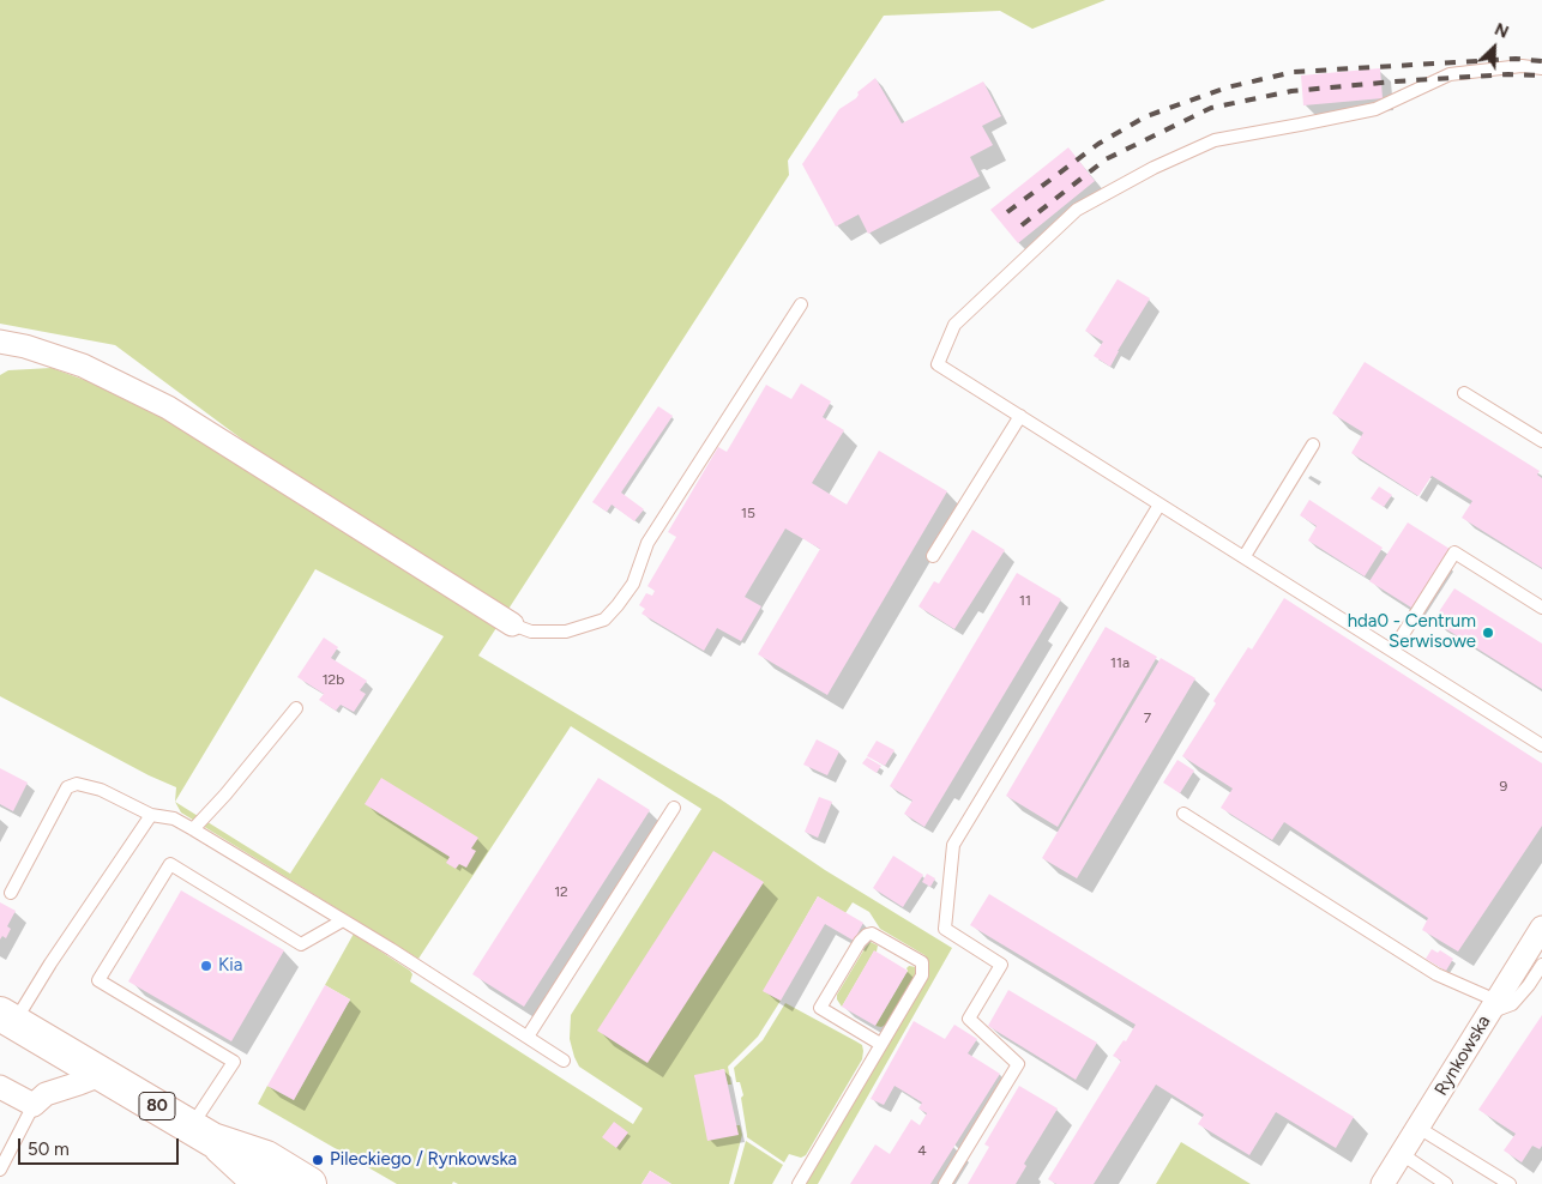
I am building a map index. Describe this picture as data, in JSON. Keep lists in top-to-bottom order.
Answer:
{
  "streets": {
    "main road": ["80"],
    "street": ["Rynkowska"]
  },
  "places": ["hda0 - Centrum Serwisowe", "Kia", "Pileckiego / Rynkowska"],
  "house_numbers": [
    "15",
    "11",
    "11a",
    "12b",
    "7",
    "9",
    "12",
    "4"
  ],
  "scale_bar": "50 m",
  "north": "top right"
}
